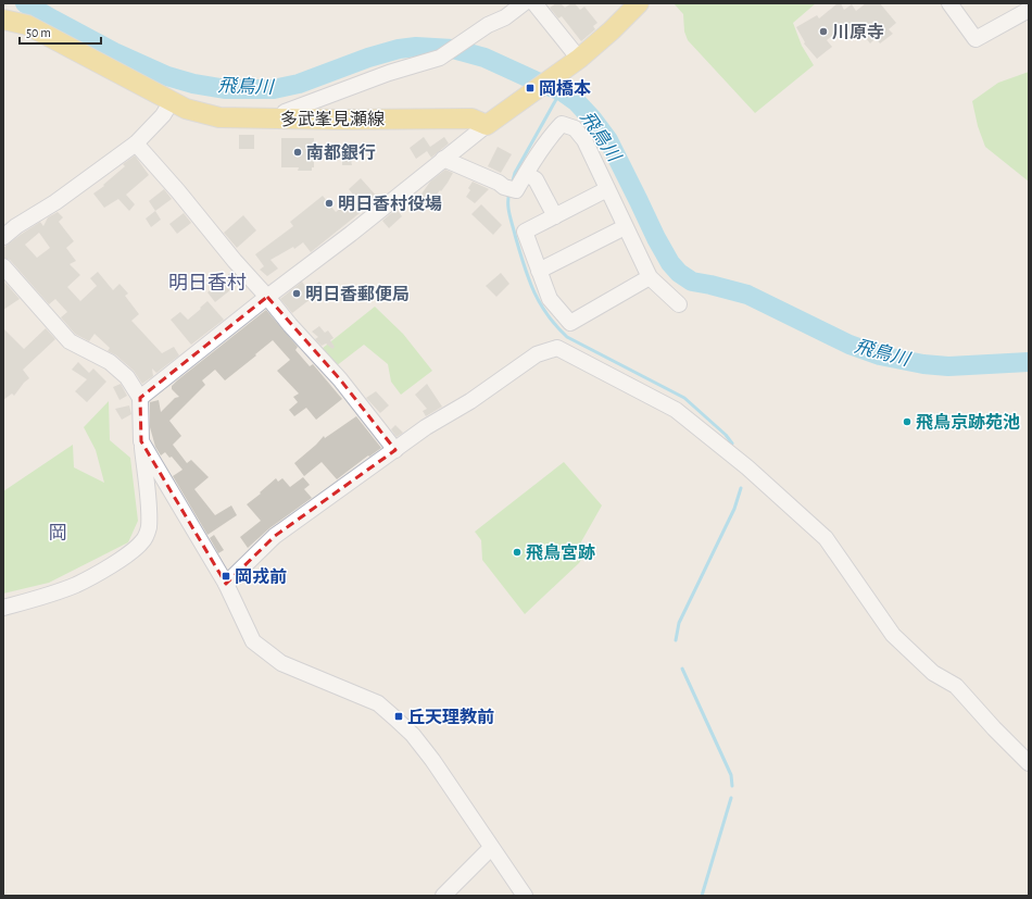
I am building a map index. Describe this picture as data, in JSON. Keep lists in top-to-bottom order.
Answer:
{
  "streets": {
    "main road": ["多武峯見瀬線"]
  },
  "districts": ["明日香村", "岡"],
  "water": ["飛鳥川"],
  "places": {
    "other": [
      "川原寺",
      "南都銀行",
      "明日香村役場",
      "明日香郵便局",
      "飛鳥京跡苑池",
      "飛鳥宮跡"
    ],
    "transit": ["岡橋本", "岡戎前", "丘天理教前"]
  },
  "scale_bar": "50 m"
}
